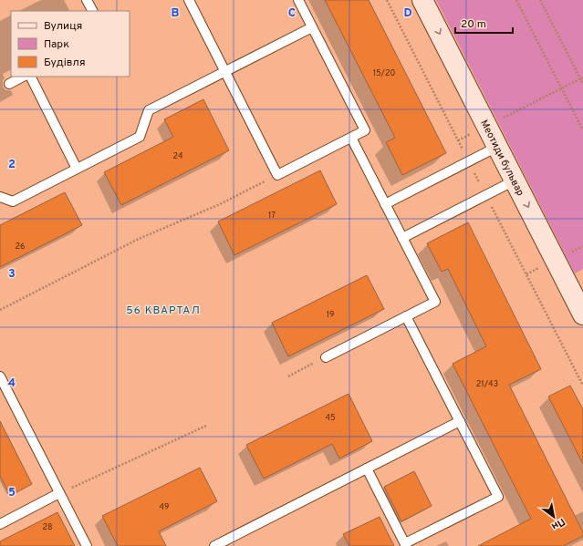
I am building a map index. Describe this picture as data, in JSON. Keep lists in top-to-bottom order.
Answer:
{
  "streets": {
    "street": ["Меотиди бульвар"]
  },
  "one_way": ["Меотиди бульвар"],
  "districts": ["56 КВАРТАЛ"],
  "house_numbers": [
    "15/20",
    "24",
    "17",
    "26",
    "19",
    "21/43",
    "45",
    "49",
    "28"
  ],
  "legend": ["Вулиця", "Парк", "Будівля"],
  "scale_bar": "20 m",
  "north": "bottom right",
  "grid": {
    "columns": ["B", "C", "D"],
    "rows": [
      "2",
      "3",
      "4",
      "5"
    ]
  }
}
